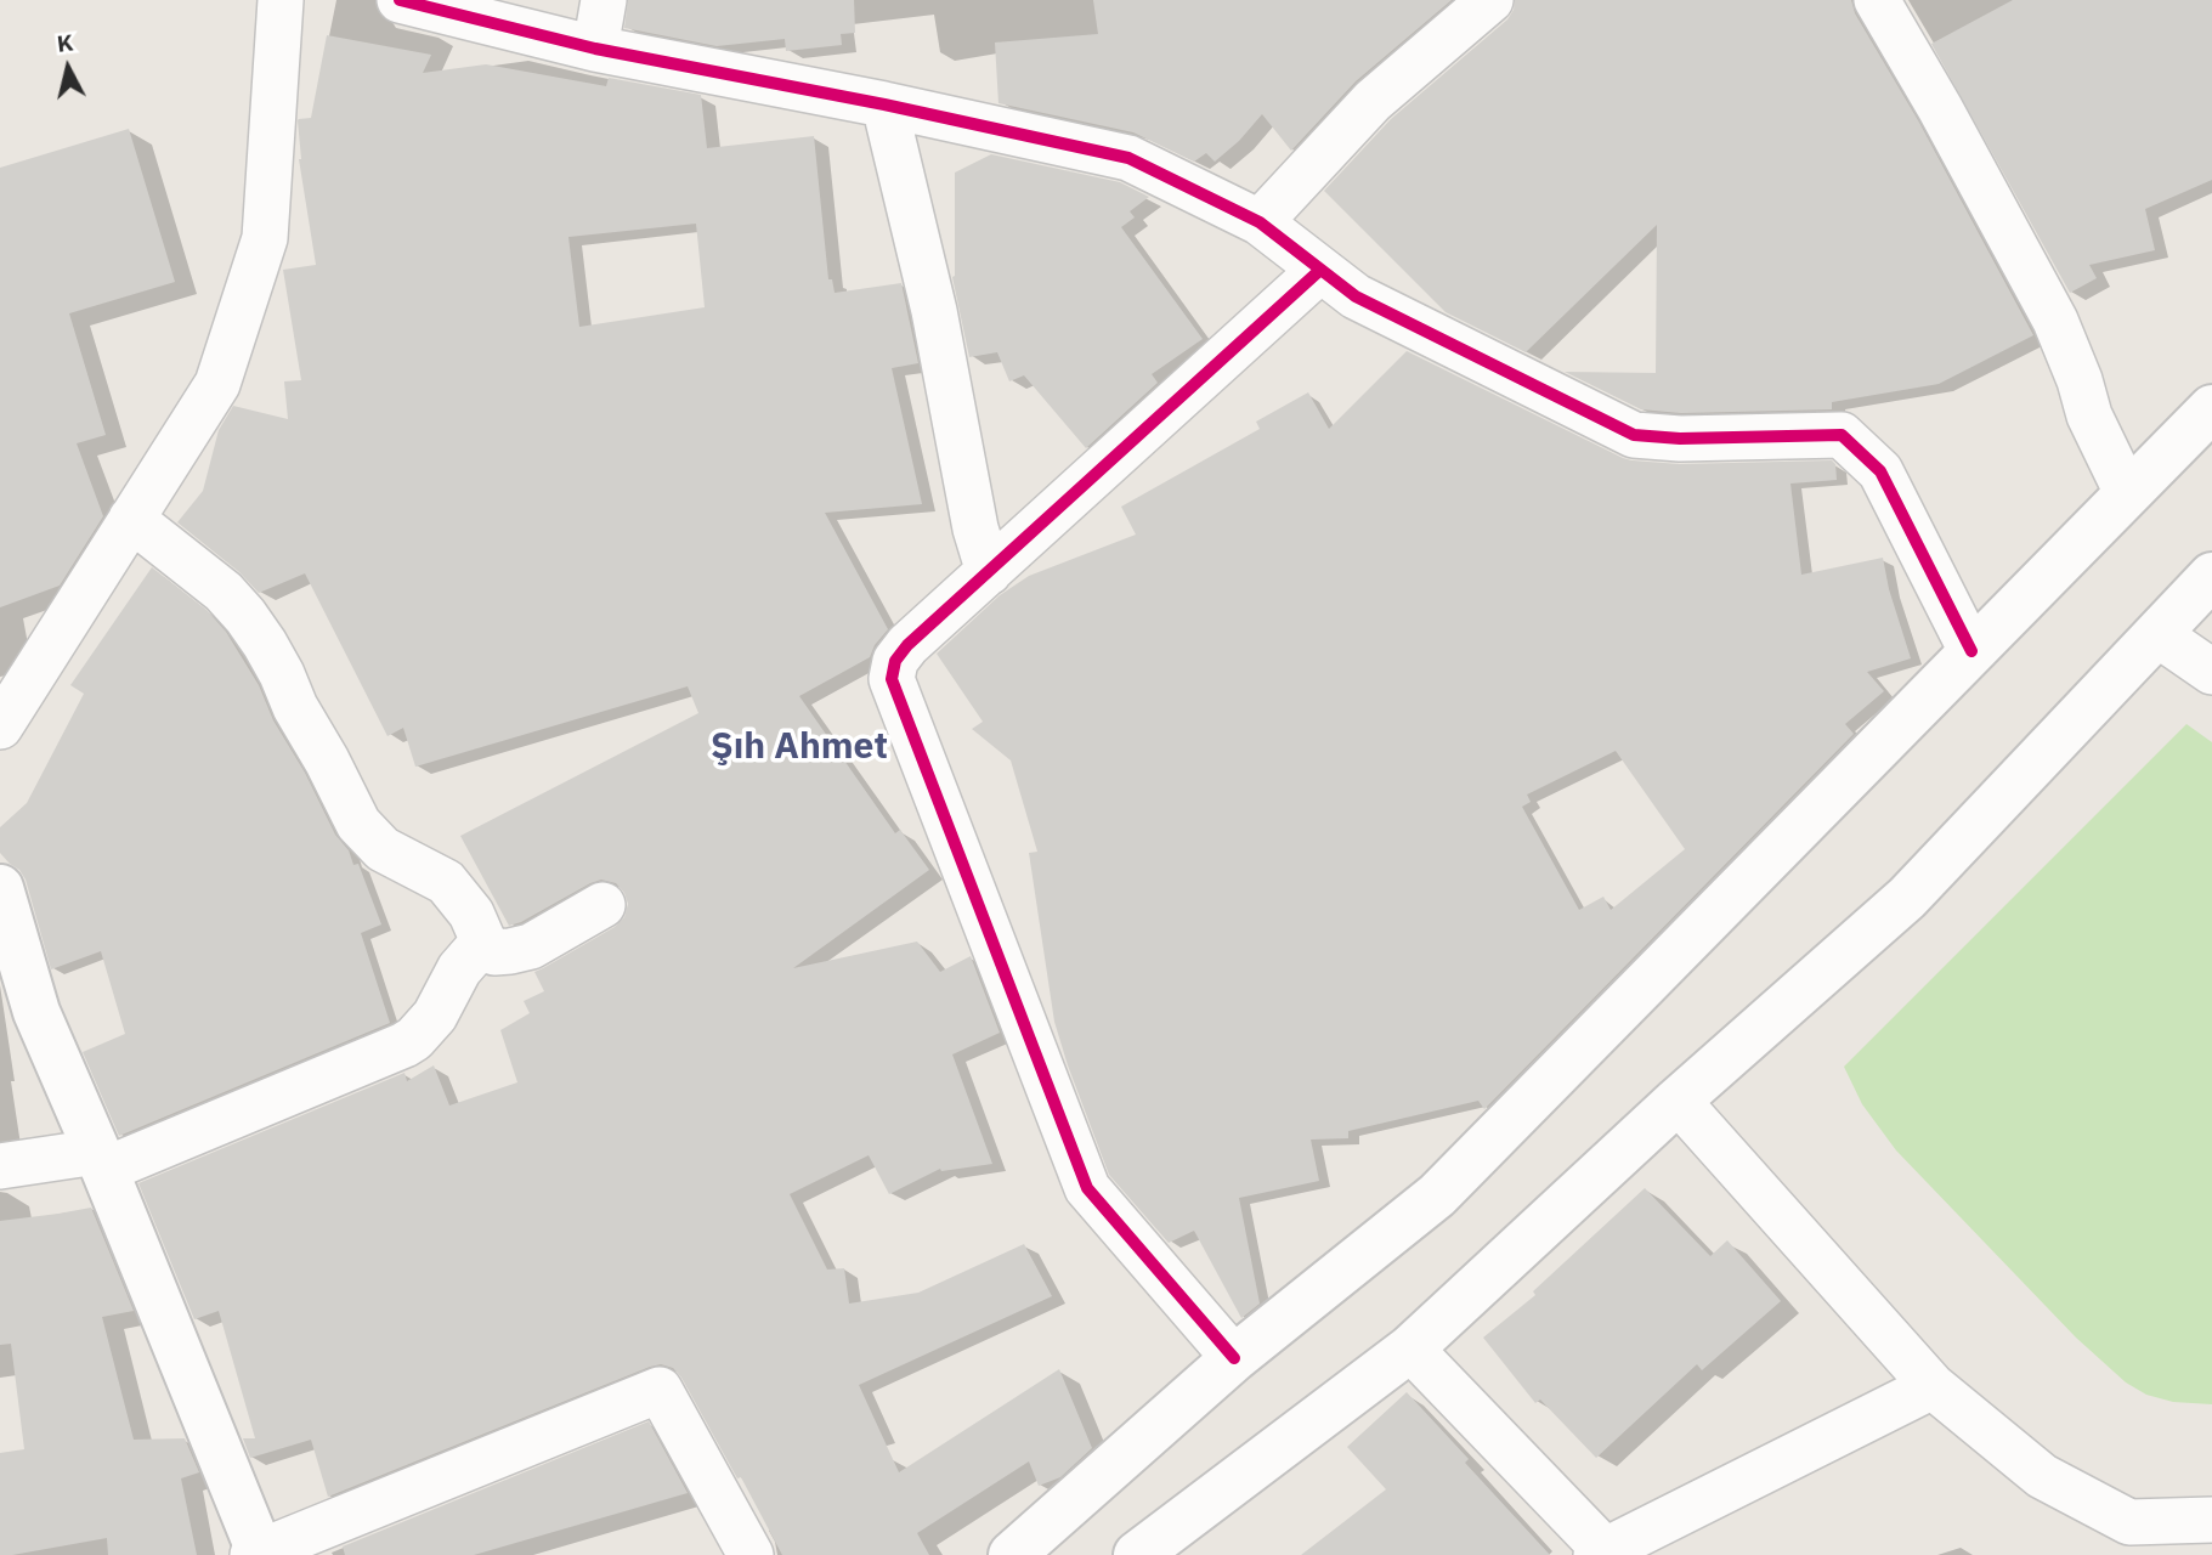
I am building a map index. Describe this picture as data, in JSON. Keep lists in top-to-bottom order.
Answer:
{
  "districts": ["Şıh Ahmet"],
  "north": "top"
}
